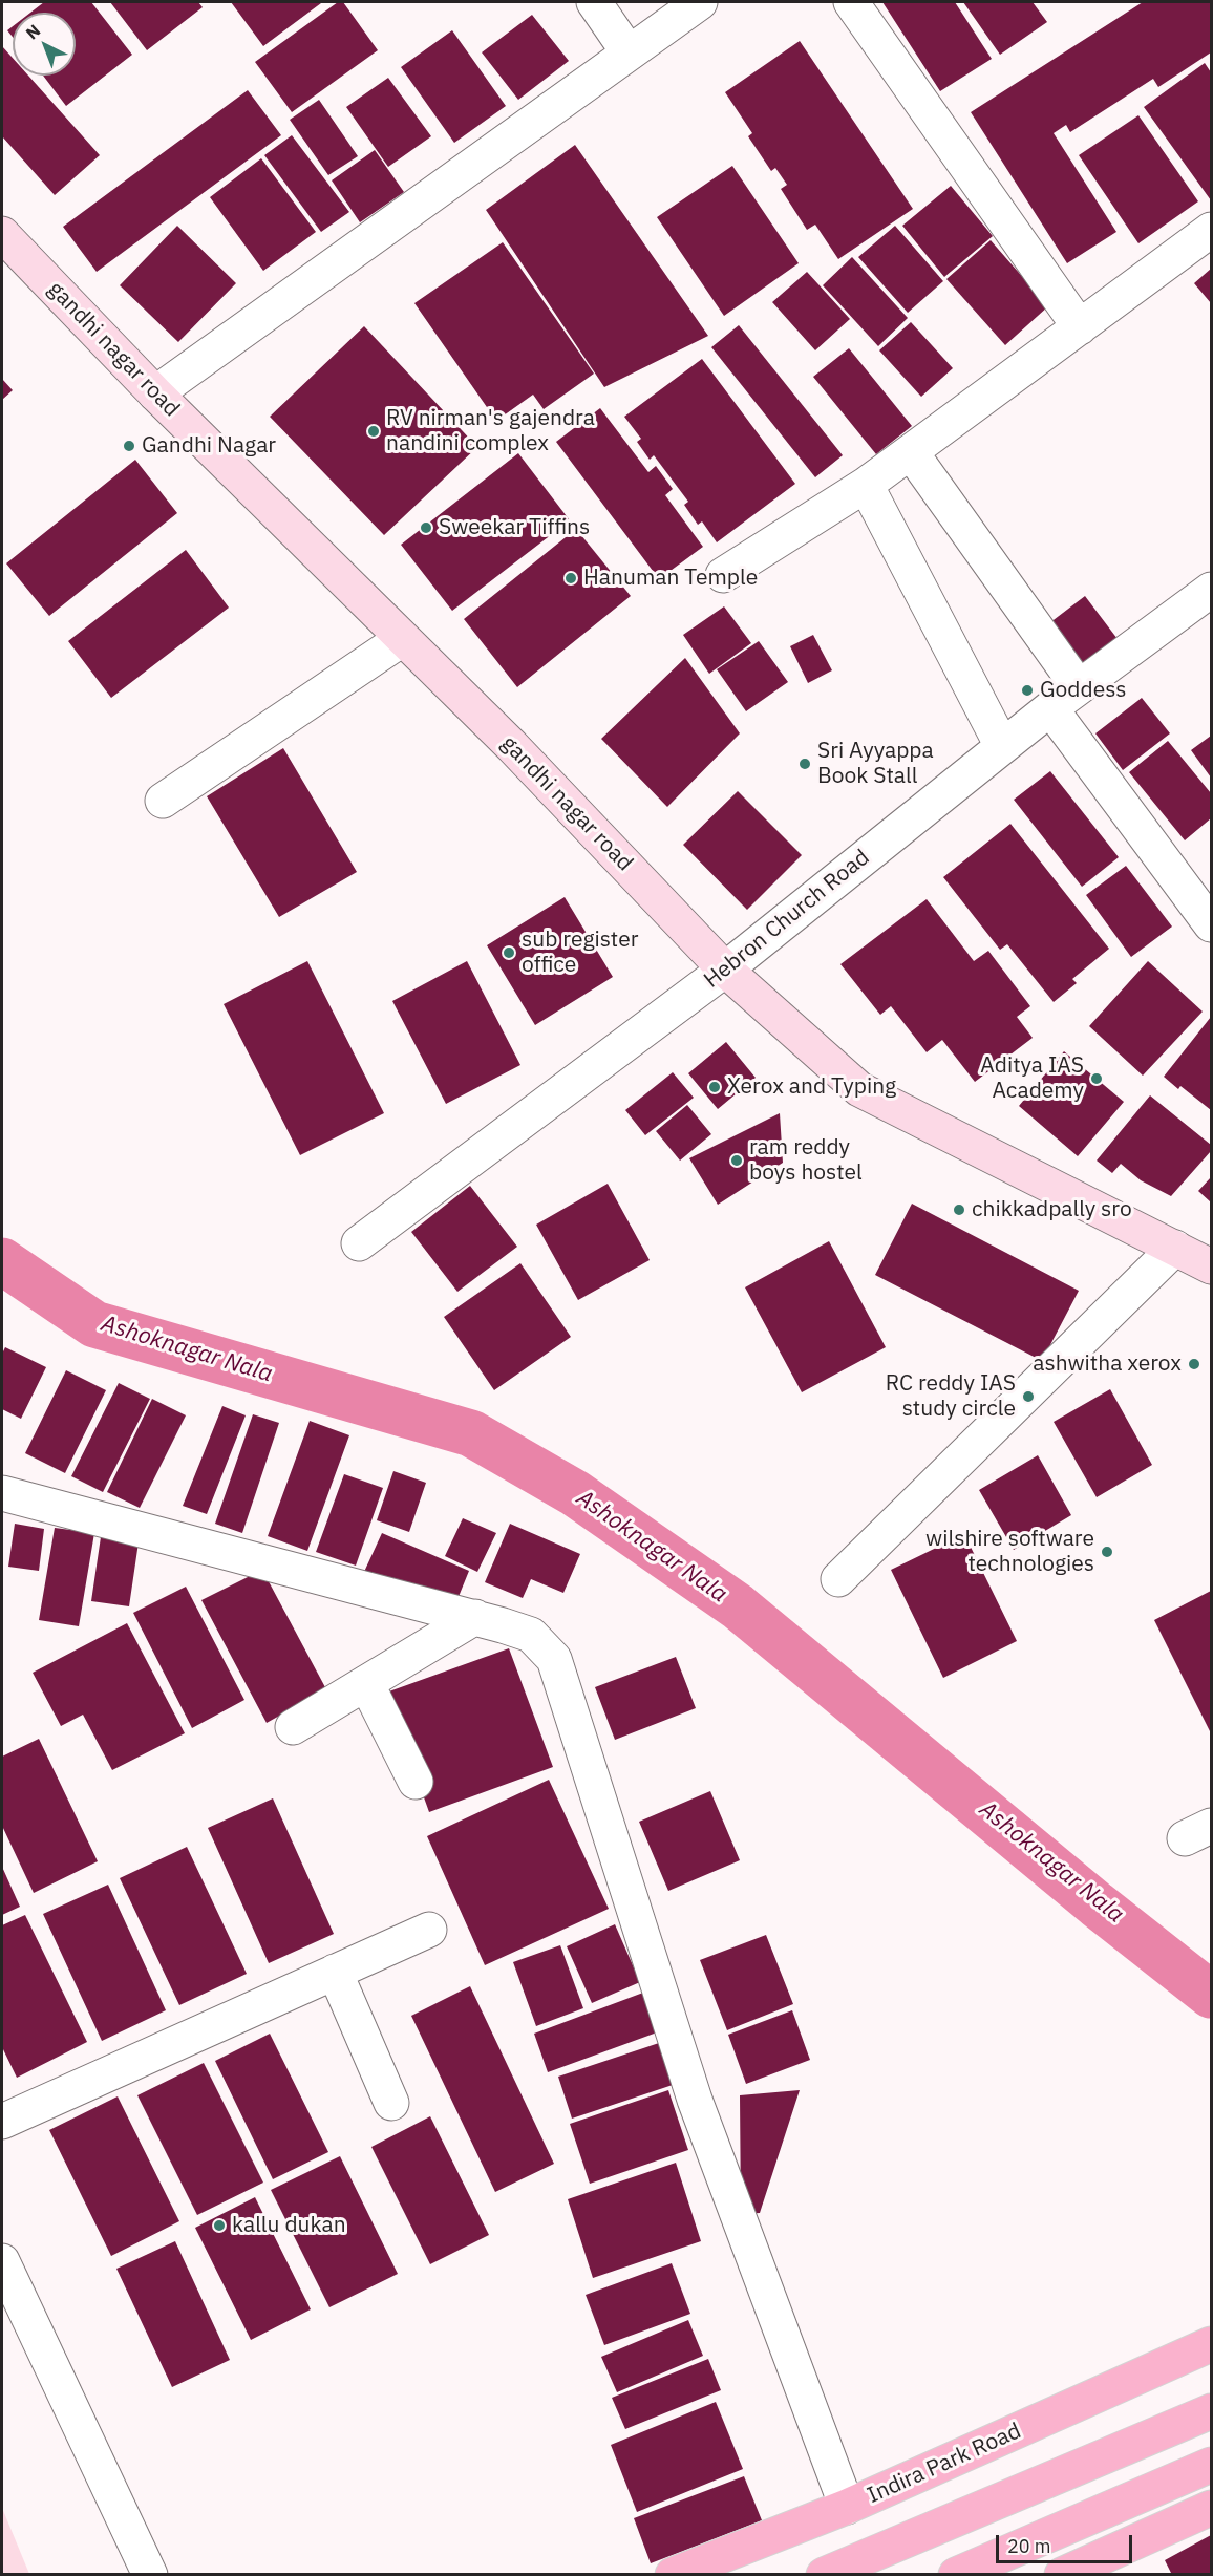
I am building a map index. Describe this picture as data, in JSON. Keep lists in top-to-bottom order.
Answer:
{
  "streets": {
    "main road": ["gandhi nagar road", "Indira Park Road"],
    "street": ["Hebron Church Road"]
  },
  "crossings": [
    ["gandhi nagar road", "Hebron Church Road"]
  ],
  "water": ["Ashoknagar Nala"],
  "places": [
    "RV nirman's gajendra nandini complex",
    "Gandhi Nagar",
    "Sweekar Tiffins",
    "Hanuman Temple",
    "Goddess",
    "Sri Ayyappa Book Stall",
    "sub register office",
    "Aditya IAS Academy",
    "Xerox and Typing",
    "ram reddy boys hostel",
    "chikkadpally sro",
    "ashwitha xerox",
    "RC reddy IAS study circle",
    "wilshire software technologies",
    "kallu dukan"
  ],
  "scale_bar": "20 m",
  "north": "top left"
}
